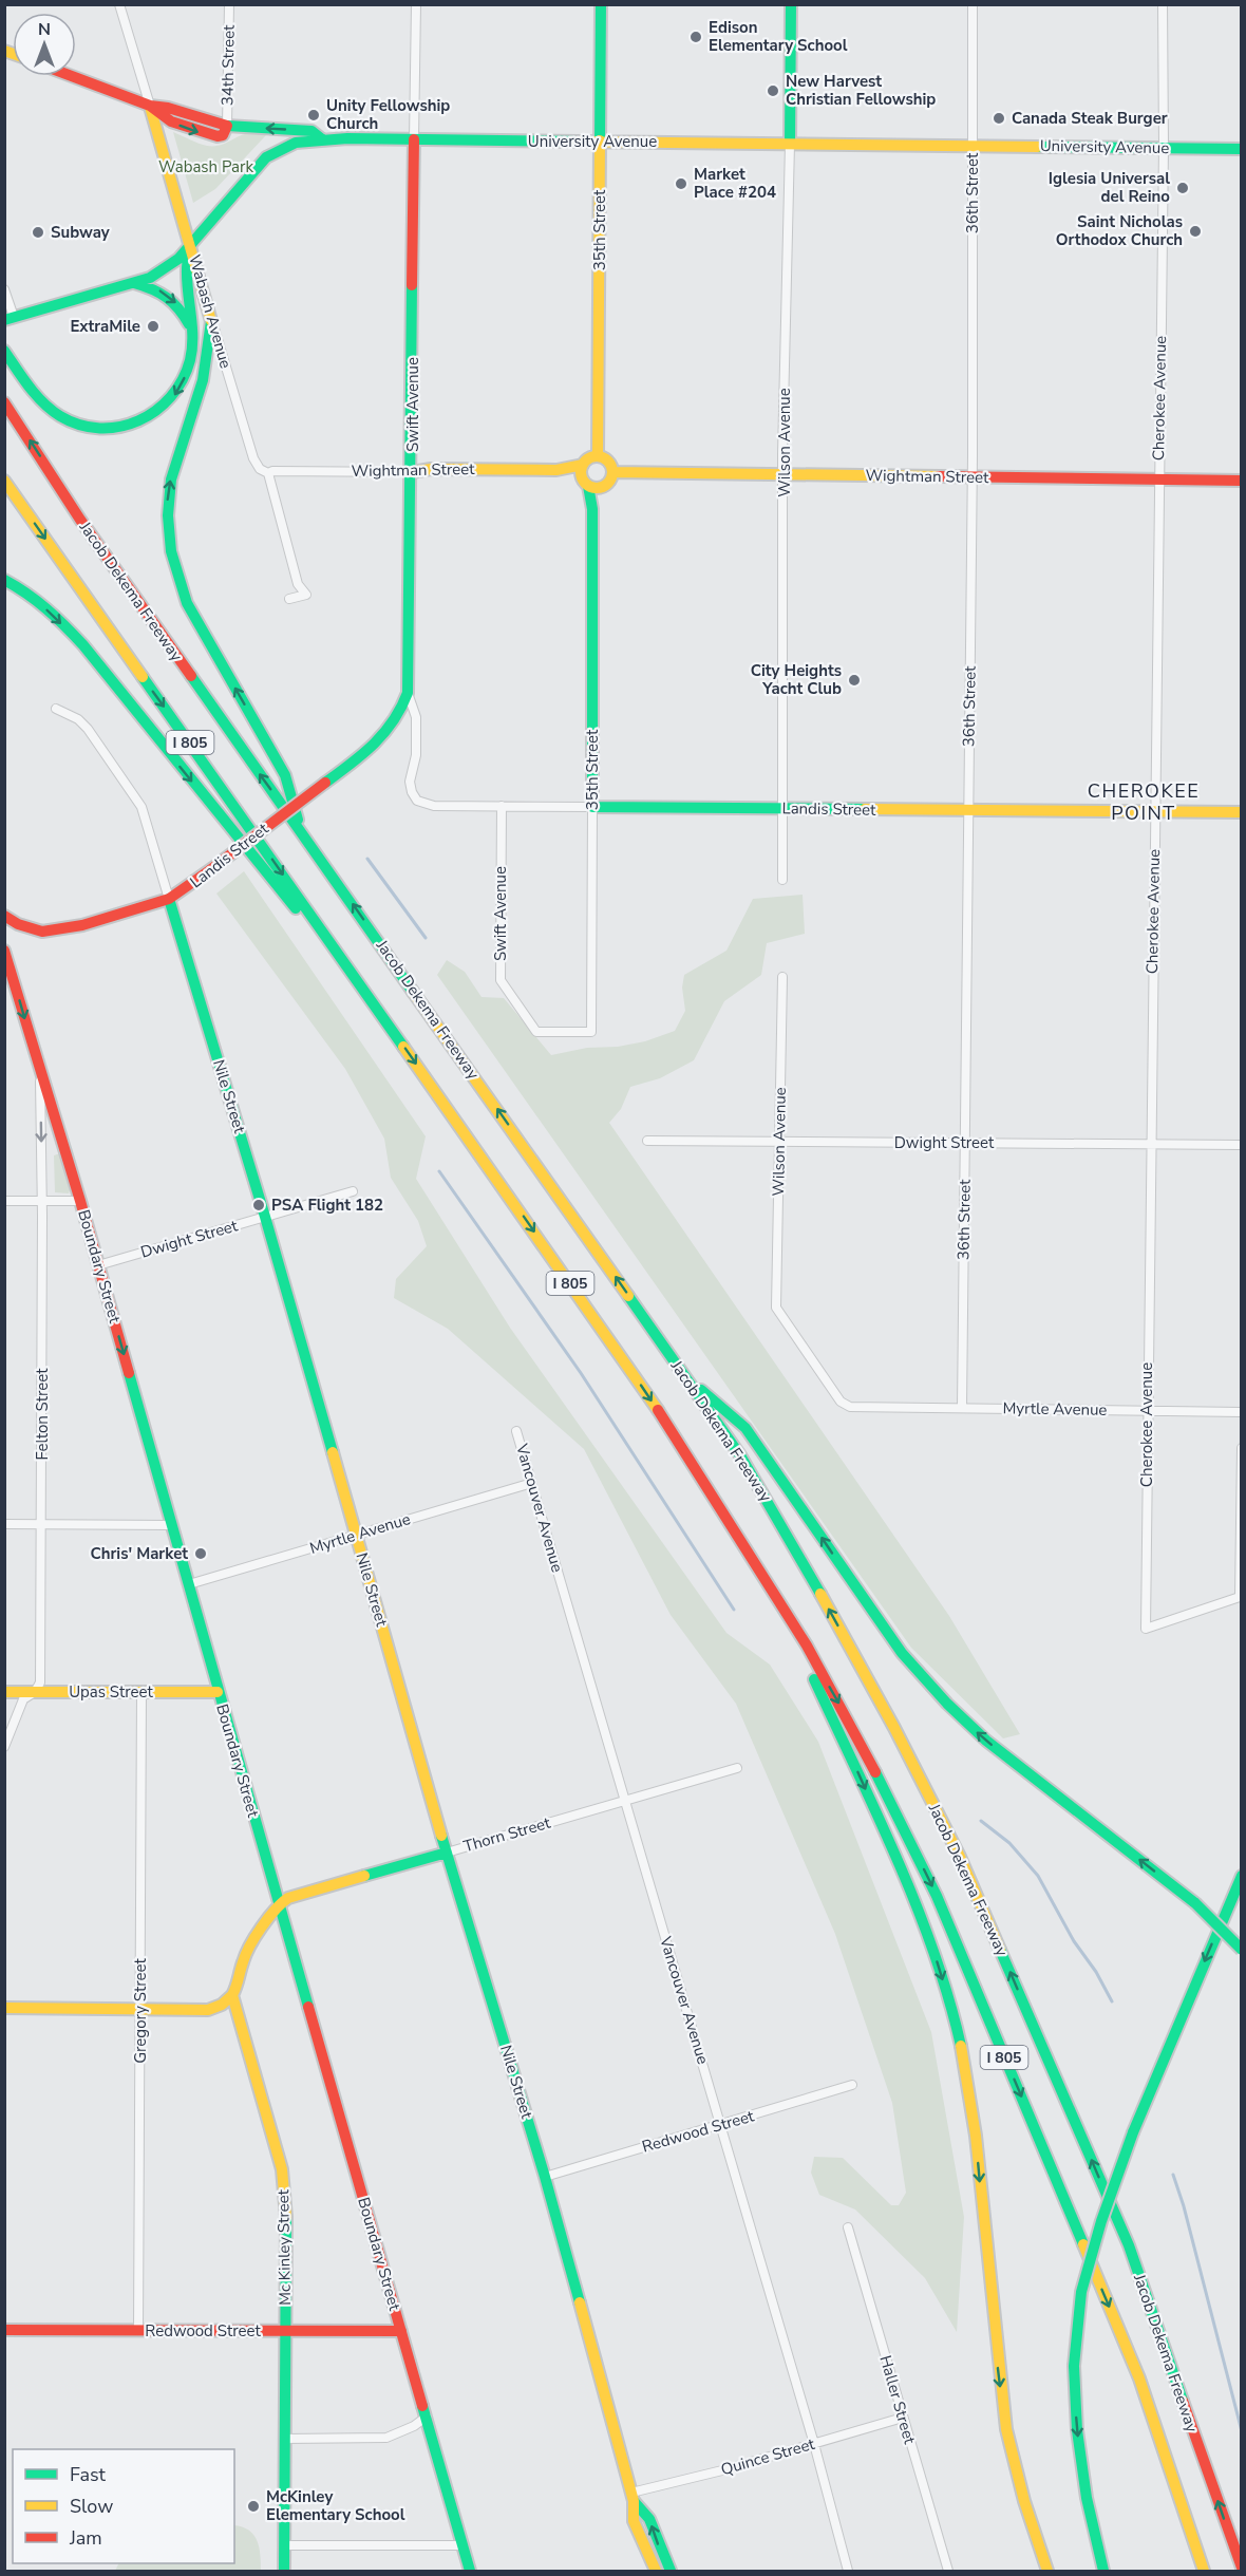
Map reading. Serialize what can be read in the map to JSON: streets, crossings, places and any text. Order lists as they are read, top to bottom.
{
  "streets": {
    "main road": [
      "University Avenue",
      "35th Street",
      "Wabash Avenue",
      "Swift Avenue",
      "Wilson Avenue",
      "Wightman Street",
      "Jacob Dekema Freeway",
      "I 805",
      "Landis Street",
      "Nile Street",
      "Boundary Street",
      "Upas Street",
      "Thorn Street",
      "Redwood Street",
      "Mc Kinley Street"
    ],
    "street": [
      "34th Street",
      "36th Street",
      "Cherokee Avenue",
      "Dwight Street",
      "Myrtle Avenue",
      "Felton Street",
      "Vancouver Avenue",
      "Gregory Street",
      "Haller Street",
      "Quince Street"
    ]
  },
  "crossings": [
    ["University Avenue", "36th Street"],
    ["University Avenue", "35th Street"],
    ["University Avenue", "Wabash Avenue"],
    ["University Avenue", "Cherokee Avenue"],
    ["University Avenue", "Swift Avenue"],
    ["University Avenue", "Wilson Avenue"],
    ["36th Street", "Wightman Street"],
    ["36th Street", "Landis Street"],
    ["36th Street", "Dwight Street"],
    ["36th Street", "Myrtle Avenue"],
    ["35th Street", "Swift Avenue"],
    ["35th Street", "Wightman Street"],
    ["35th Street", "Landis Street"],
    ["Wabash Avenue", "Wightman Street"],
    ["Cherokee Avenue", "Wightman Street"],
    ["Cherokee Avenue", "Landis Street"],
    ["Cherokee Avenue", "Dwight Street"],
    ["Cherokee Avenue", "Myrtle Avenue"],
    ["Swift Avenue", "Wightman Street"],
    ["Swift Avenue", "Landis Street"],
    ["Wilson Avenue", "Wightman Street"],
    ["Wilson Avenue", "Landis Street"],
    ["Wilson Avenue", "Dwight Street"],
    ["Wilson Avenue", "Myrtle Avenue"],
    ["Landis Street", "Nile Street"],
    ["Nile Street", "Dwight Street"],
    ["Nile Street", "Myrtle Avenue"],
    ["Nile Street", "Thorn Street"],
    ["Nile Street", "Redwood Street"],
    ["Nile Street", "Quince Street"],
    ["Dwight Street", "Boundary Street"],
    ["Boundary Street", "Myrtle Avenue"],
    ["Boundary Street", "Felton Street"],
    ["Boundary Street", "Upas Street"],
    ["Boundary Street", "Thorn Street"],
    ["Boundary Street", "Redwood Street"],
    ["Myrtle Avenue", "Vancouver Avenue"],
    ["Felton Street", "Upas Street"],
    ["Vancouver Avenue", "Thorn Street"],
    ["Vancouver Avenue", "Redwood Street"],
    ["Vancouver Avenue", "Quince Street"],
    ["Upas Street", "Gregory Street"],
    ["Gregory Street", "Redwood Street"],
    ["Redwood Street", "Mc Kinley Street"],
    ["Haller Street", "Quince Street"]
  ],
  "districts": ["CHEROKEE POINT"],
  "parks": ["Wabash Park"],
  "places": [
    "Edison Elementary School",
    "New Harvest Christian Fellowship",
    "Unity Fellowship Church",
    "Canada Steak Burger",
    "Market Place #204",
    "Iglesia Universal del Reino",
    "Saint Nicholas Orthodox Church",
    "Subway",
    "ExtraMile",
    "City Heights Yacht Club",
    "PSA Flight 182",
    "Chris' Market",
    "McKinley Elementary School"
  ],
  "legend": ["Fast", "Slow", "Jam"],
  "north": "top"
}
